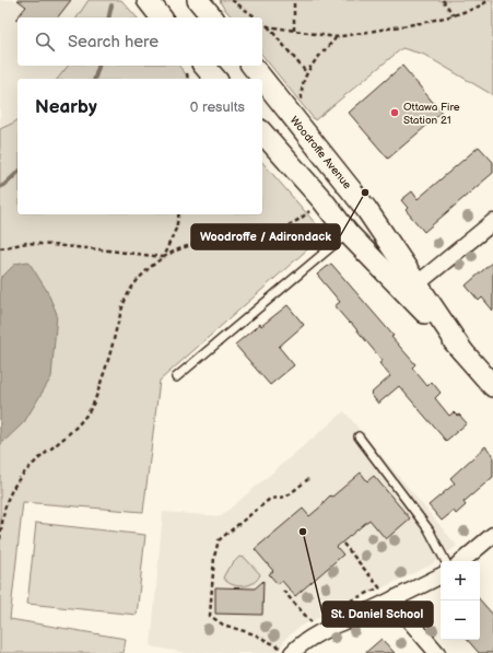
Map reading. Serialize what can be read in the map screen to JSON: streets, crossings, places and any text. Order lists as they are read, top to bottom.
{
  "streets": {
    "main road": ["Woodroffe Avenue"]
  },
  "places": ["Ottawa Fire Station 21", "Woodroffe / Adirondack", "St. Daniel School"],
  "page": {
    "search": "Search here",
    "heading": ["Nearby", "0 results"],
    "map_buttons": ["+", "−"]
  }
}
